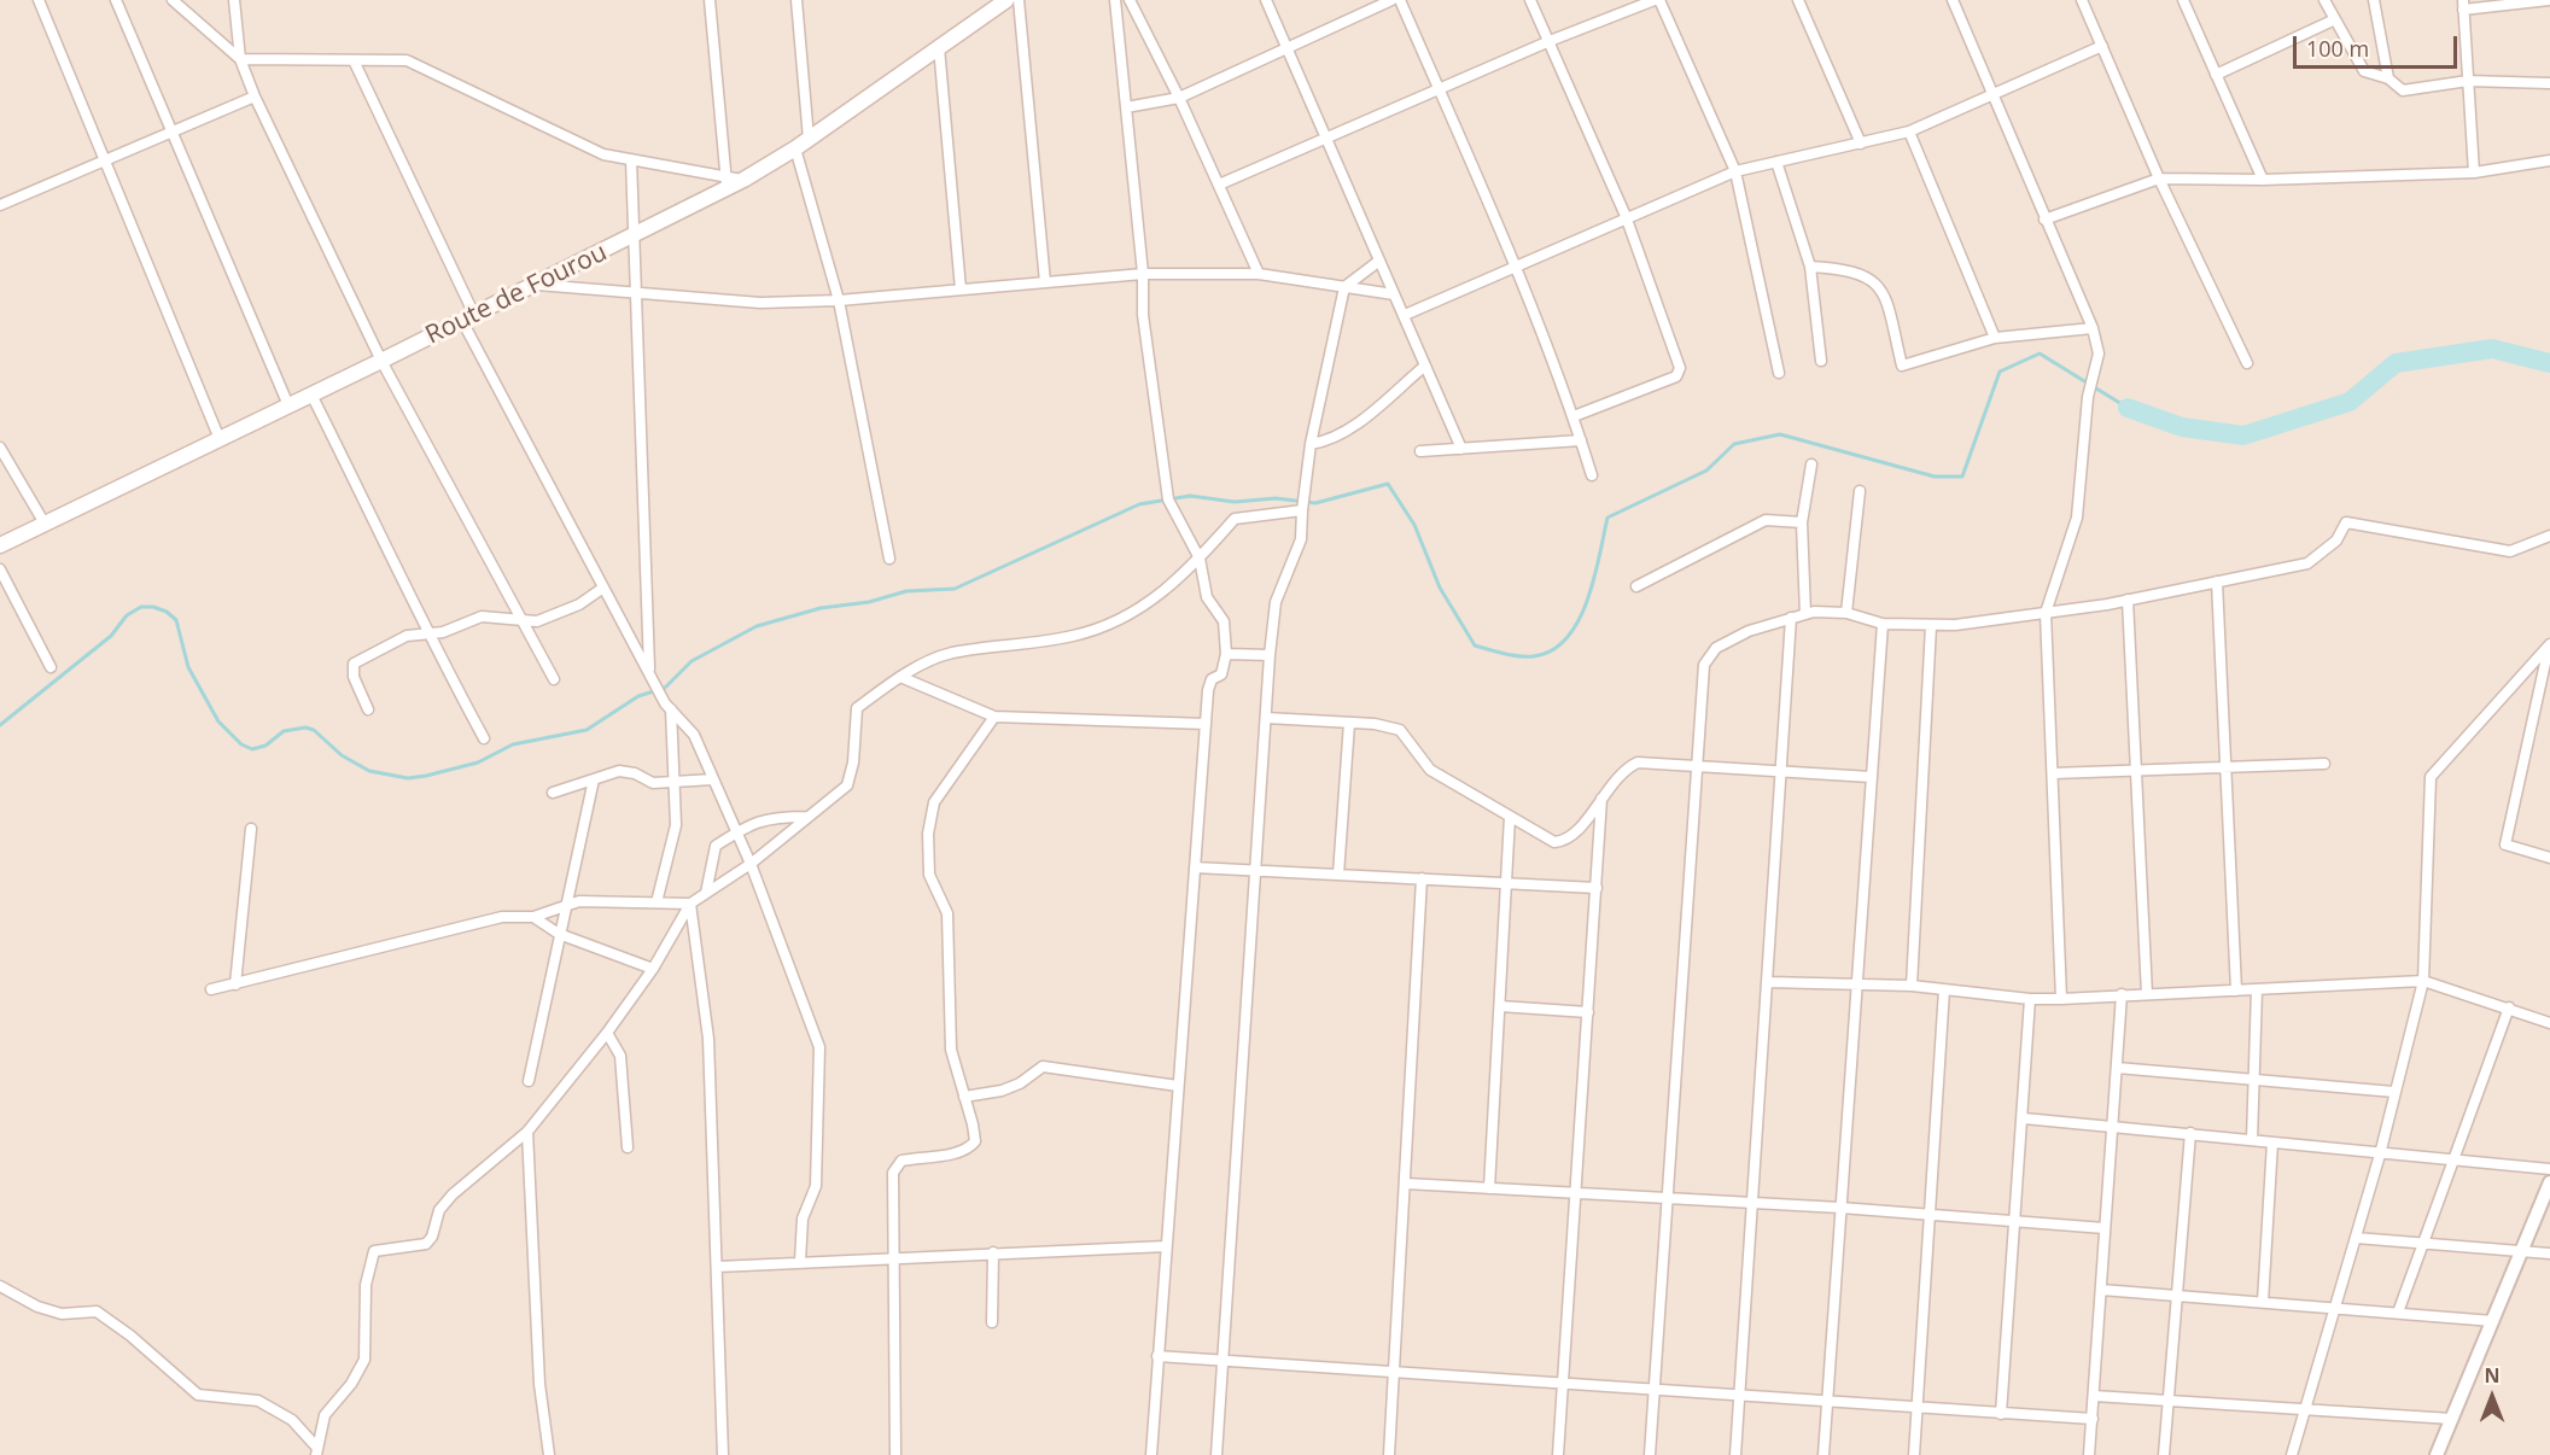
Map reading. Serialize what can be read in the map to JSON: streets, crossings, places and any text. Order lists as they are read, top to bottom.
{
  "streets": {
    "main road": ["Route de Fourou"]
  },
  "scale_bar": "100 m",
  "north": "top"
}
